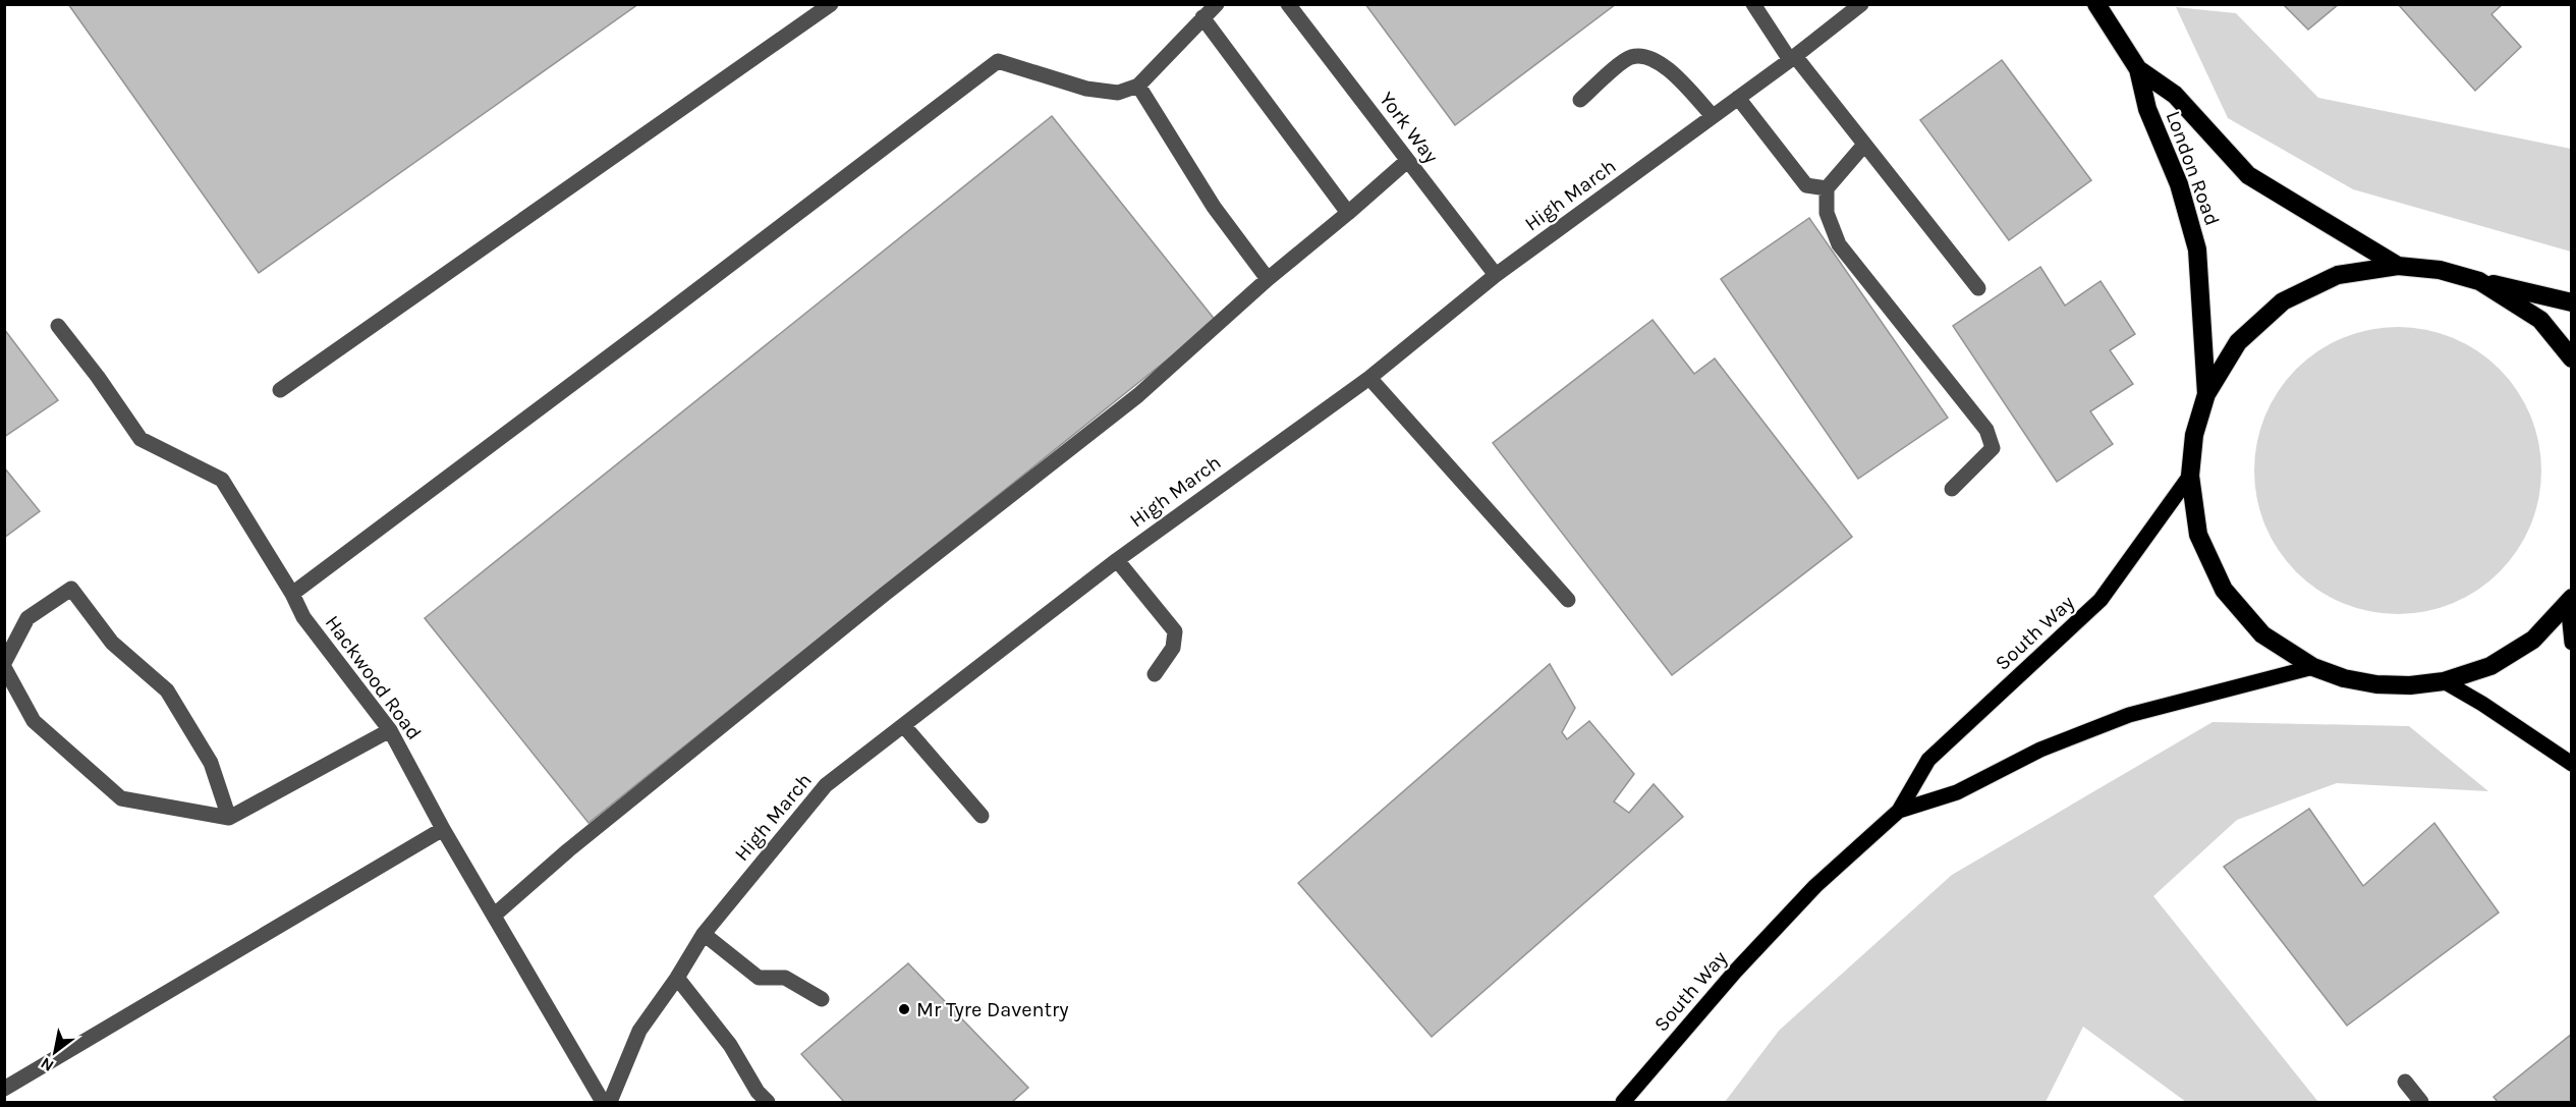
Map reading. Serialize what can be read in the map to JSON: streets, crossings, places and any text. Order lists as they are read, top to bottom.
{
  "streets": {
    "highway": ["London Road"],
    "main road": ["South Way"],
    "street": ["York Way", "High March", "Hackwood Road"]
  },
  "crossings": [
    ["York Way", "High March"]
  ],
  "places": ["Mr Tyre Daventry"],
  "north": "bottom left"
}
